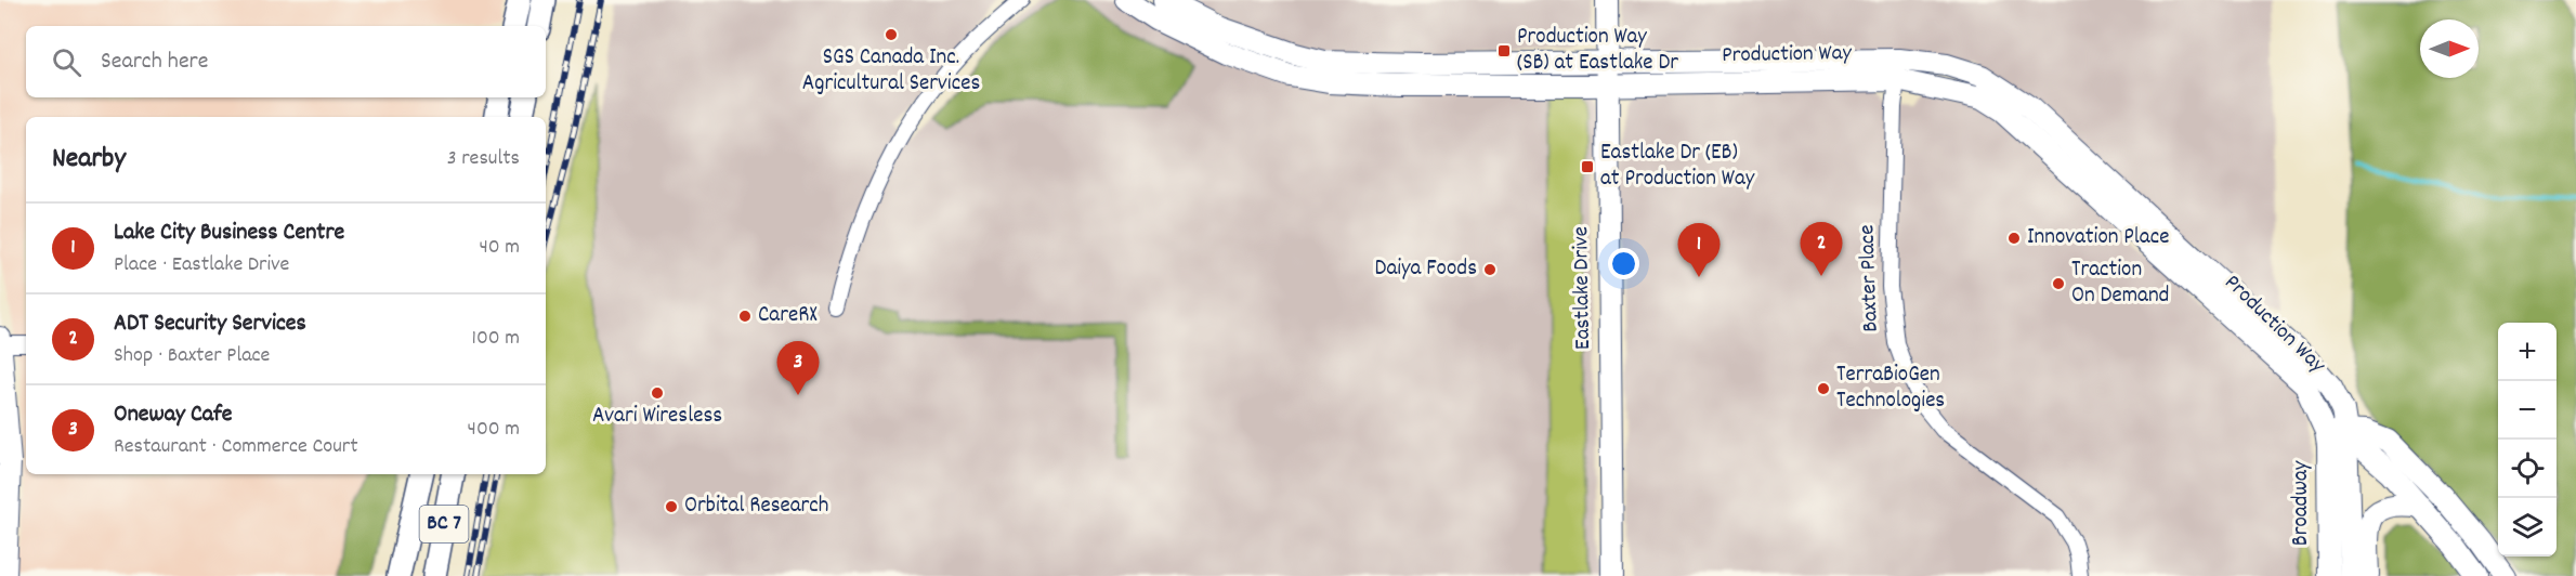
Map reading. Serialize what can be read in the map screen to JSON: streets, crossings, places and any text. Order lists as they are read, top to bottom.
{
  "streets": {
    "main road": ["BC 7"],
    "street": [
      "Production Way",
      "Baxter Place",
      "Eastlake Drive",
      "Broadway"
    ]
  },
  "crossings": [
    ["Production Way", "Baxter Place"],
    ["Production Way", "Eastlake Drive"],
    ["Production Way", "Broadway"]
  ],
  "places": {
    "other": [
      "SGS Canada Inc. Agricultural Services",
      "Innovation Place",
      "Daiya Foods",
      "Traction On Demand",
      "CareRX",
      "TerraBioGen Technologies",
      "Avari Wiresless",
      "Orbital Research"
    ],
    "transit": ["Production Way (SB) at Eastlake Dr", "Eastlake Dr (EB) at Production Way"]
  },
  "north": "right",
  "page": {
    "search": "Search here",
    "heading": ["Nearby", "3 results"],
    "list": [
      {
        "mark": "1",
        "name": "Lake City Business Centre",
        "note": "Place · Eastlake Drive",
        "value": "40 m"
      },
      {
        "mark": "2",
        "name": "ADT Security Services",
        "note": "Shop · Baxter Place",
        "value": "100 m"
      },
      {
        "mark": "3",
        "name": "Oneway Cafe",
        "note": "Restaurant · Commerce Court",
        "value": "400 m"
      }
    ],
    "pins": ["2", "1", "3"],
    "map_buttons": ["+", "−"]
  }
}
